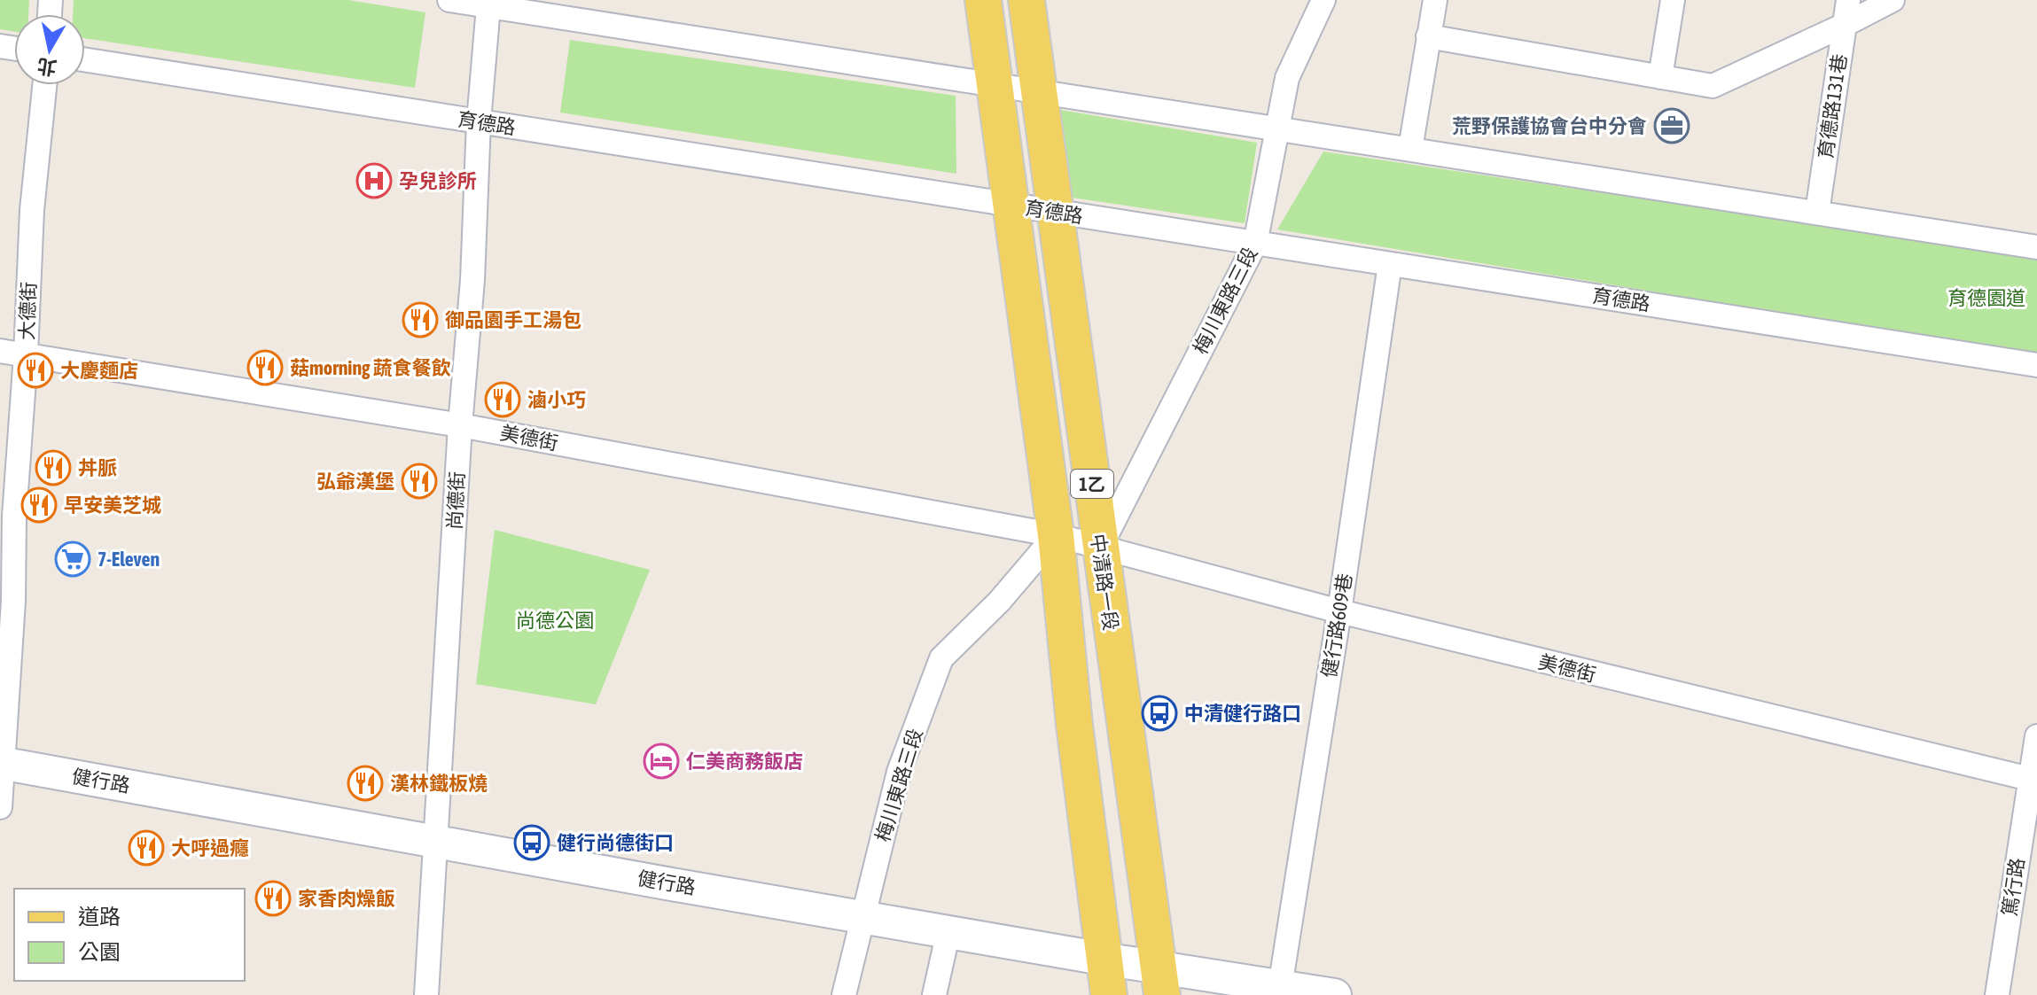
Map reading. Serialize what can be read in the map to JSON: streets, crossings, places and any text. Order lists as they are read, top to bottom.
{
  "streets": {
    "main road": ["1乙", "中清路一段"],
    "street": [
      "育德路131巷",
      "育德路",
      "梅川東路三段",
      "大德街",
      "美德街",
      "尚德街",
      "健行路609巷",
      "健行路",
      "篤行路"
    ]
  },
  "crossings": [
    ["育德路", "梅川東路三段"],
    ["育德路", "1乙"],
    ["育德路", "尚德街"],
    ["育德路", "中清路一段"],
    ["育德路", "健行路609巷"],
    ["梅川東路三段", "美德街"],
    ["梅川東路三段", "1乙"],
    ["梅川東路三段", "中清路一段"],
    ["梅川東路三段", "健行路"],
    ["大德街", "美德街"],
    ["大德街", "健行路"],
    ["美德街", "1乙"],
    ["美德街", "尚德街"],
    ["美德街", "中清路一段"],
    ["美德街", "健行路609巷"],
    ["美德街", "篤行路"],
    ["1乙", "健行路"],
    ["尚德街", "健行路"],
    ["中清路一段", "健行路"],
    ["健行路609巷", "健行路"]
  ],
  "parks": ["育德園道", "尚德公園"],
  "places": {
    "office": ["荒野保護協會台中分會"],
    "hospital": ["孕兒診所"],
    "restaurant": [
      "御品園手工湯包",
      "菇morning 蔬食餐飲",
      "大慶麵店",
      "滷小巧",
      "丼脈",
      "弘爺漢堡",
      "早安美芝城",
      "漢林鐵板燒",
      "大呼過癮",
      "家香肉燥飯"
    ],
    "supermarket": ["7-Eleven"],
    "bus stop": ["中清健行路口", "健行尚德街口"],
    "hotel": ["仁美商務飯店"]
  },
  "legend": ["道路", "公園"],
  "north": "bottom"
}
